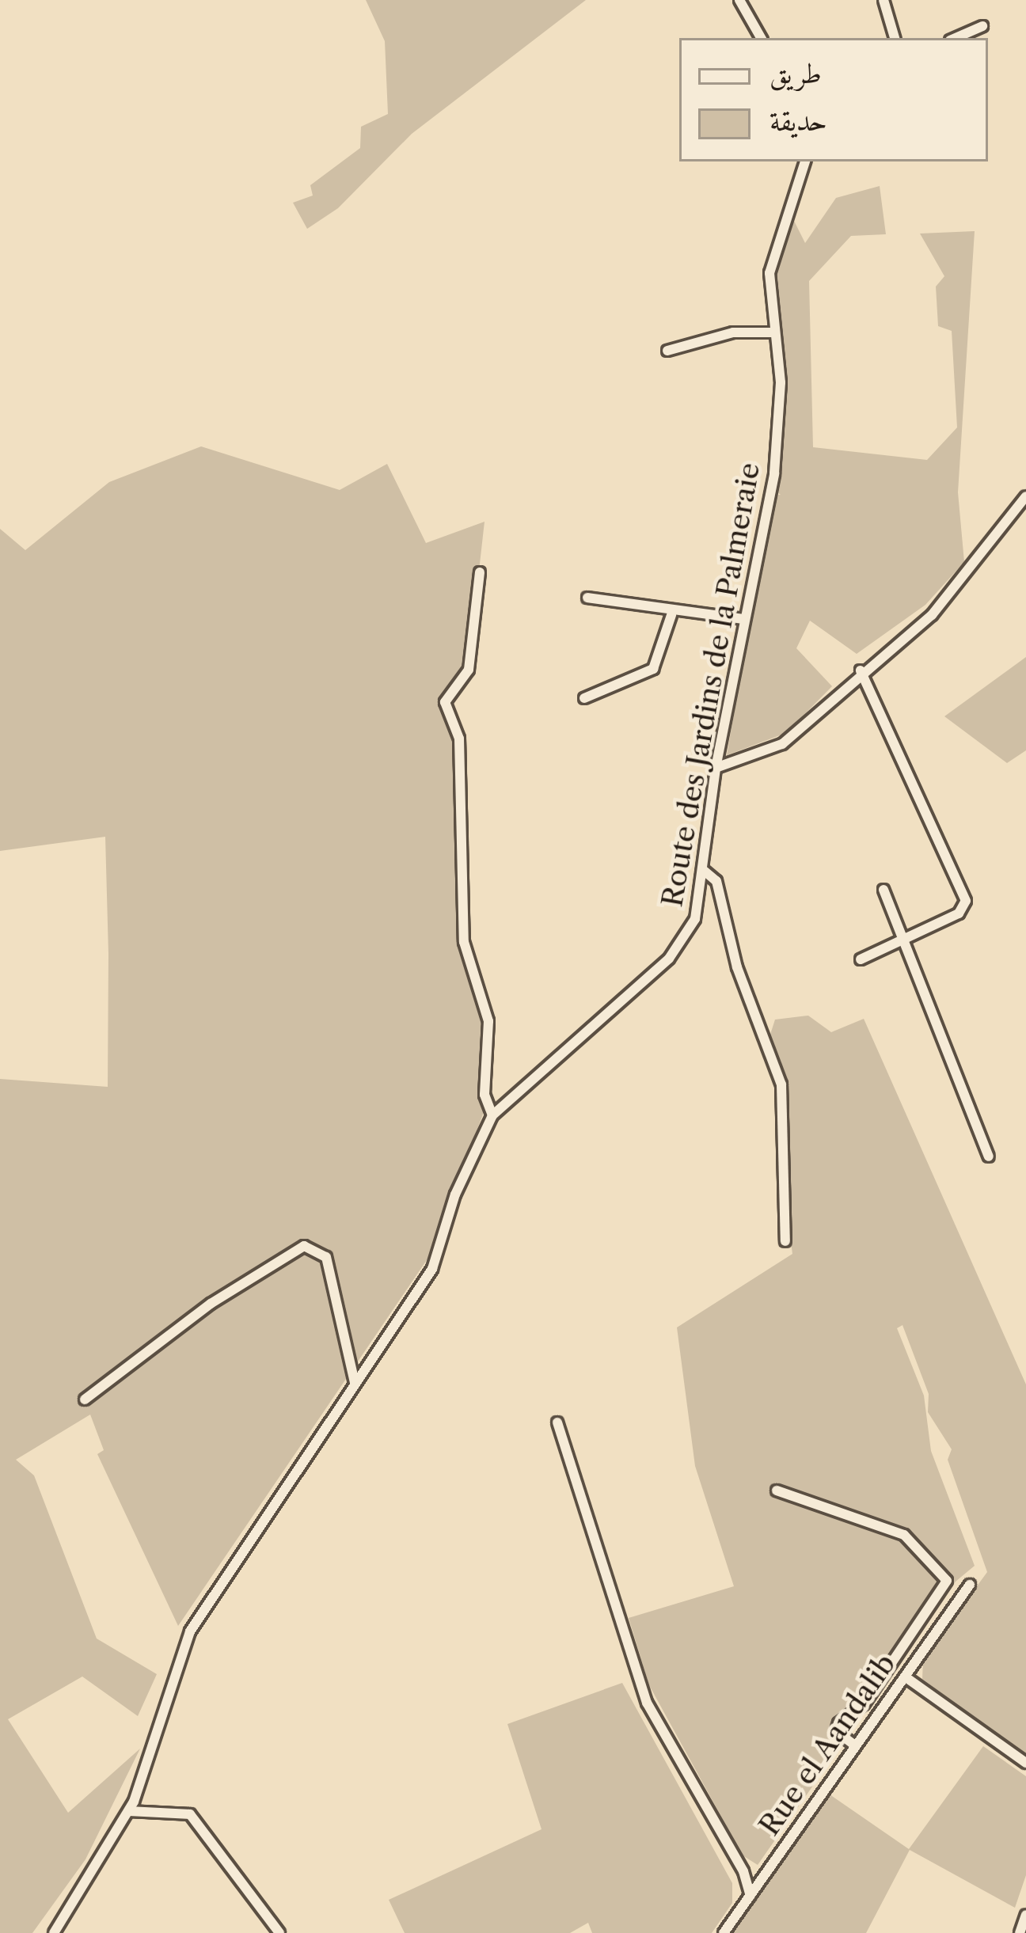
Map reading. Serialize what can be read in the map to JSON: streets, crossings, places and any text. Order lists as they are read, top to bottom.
{
  "streets": {
    "street": ["Route des Jardins de la Palmeraie", "Rue el Aandalib"]
  },
  "legend": ["طريق", "حديقة"]
}
